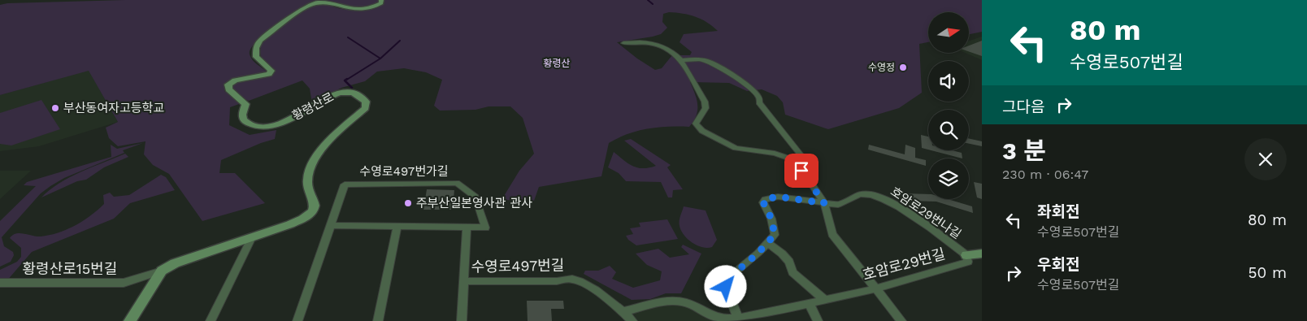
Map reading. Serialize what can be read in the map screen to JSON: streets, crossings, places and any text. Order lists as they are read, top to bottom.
{
  "streets": {
    "street": [
      "황령산로",
      "수영로497번가길",
      "호암로29번나길",
      "호암로29번길",
      "수영로497번길",
      "황령산로15번길"
    ]
  },
  "crossings": [
    ["황령산로", "황령산로15번길"],
    ["호암로29번나길", "호암로29번길"],
    ["호암로29번길", "수영로497번길"]
  ],
  "parks": ["황령산"],
  "places": ["수영정", "부산동여자고등학교", "주부산일본영사관 관사"],
  "north": "right",
  "page": {
    "turn": ["80 m", "수영로507번길"],
    "then": "그다음",
    "heading": ["3 분", "230 m · 06:47"],
    "list": [
      {
        "name": "좌회전",
        "note": "수영로507번길",
        "value": "80 m"
      },
      {
        "name": "우회전",
        "note": "수영로507번길",
        "value": "50 m"
      }
    ]
  }
}
